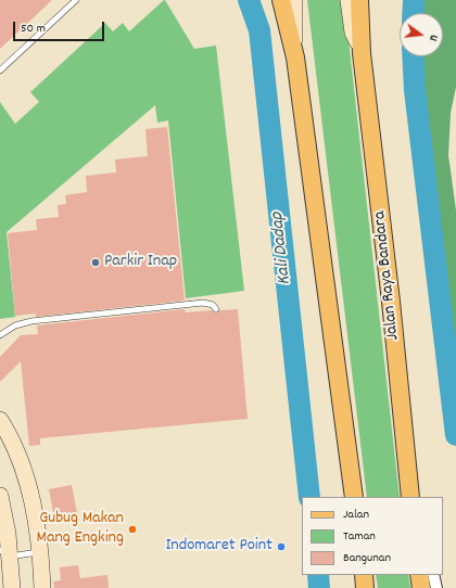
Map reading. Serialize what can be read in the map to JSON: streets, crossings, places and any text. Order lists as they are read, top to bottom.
{
  "streets": {
    "main road": ["Jalan Raya Bandara"]
  },
  "water": ["Kali Dadap"],
  "places": ["Parkir Inap", "Gubug Makan Mang Engking", "Indomaret Point"],
  "legend": ["Jalan", "Taman", "Bangunan"],
  "scale_bar": "50 m",
  "north": "right"
}
